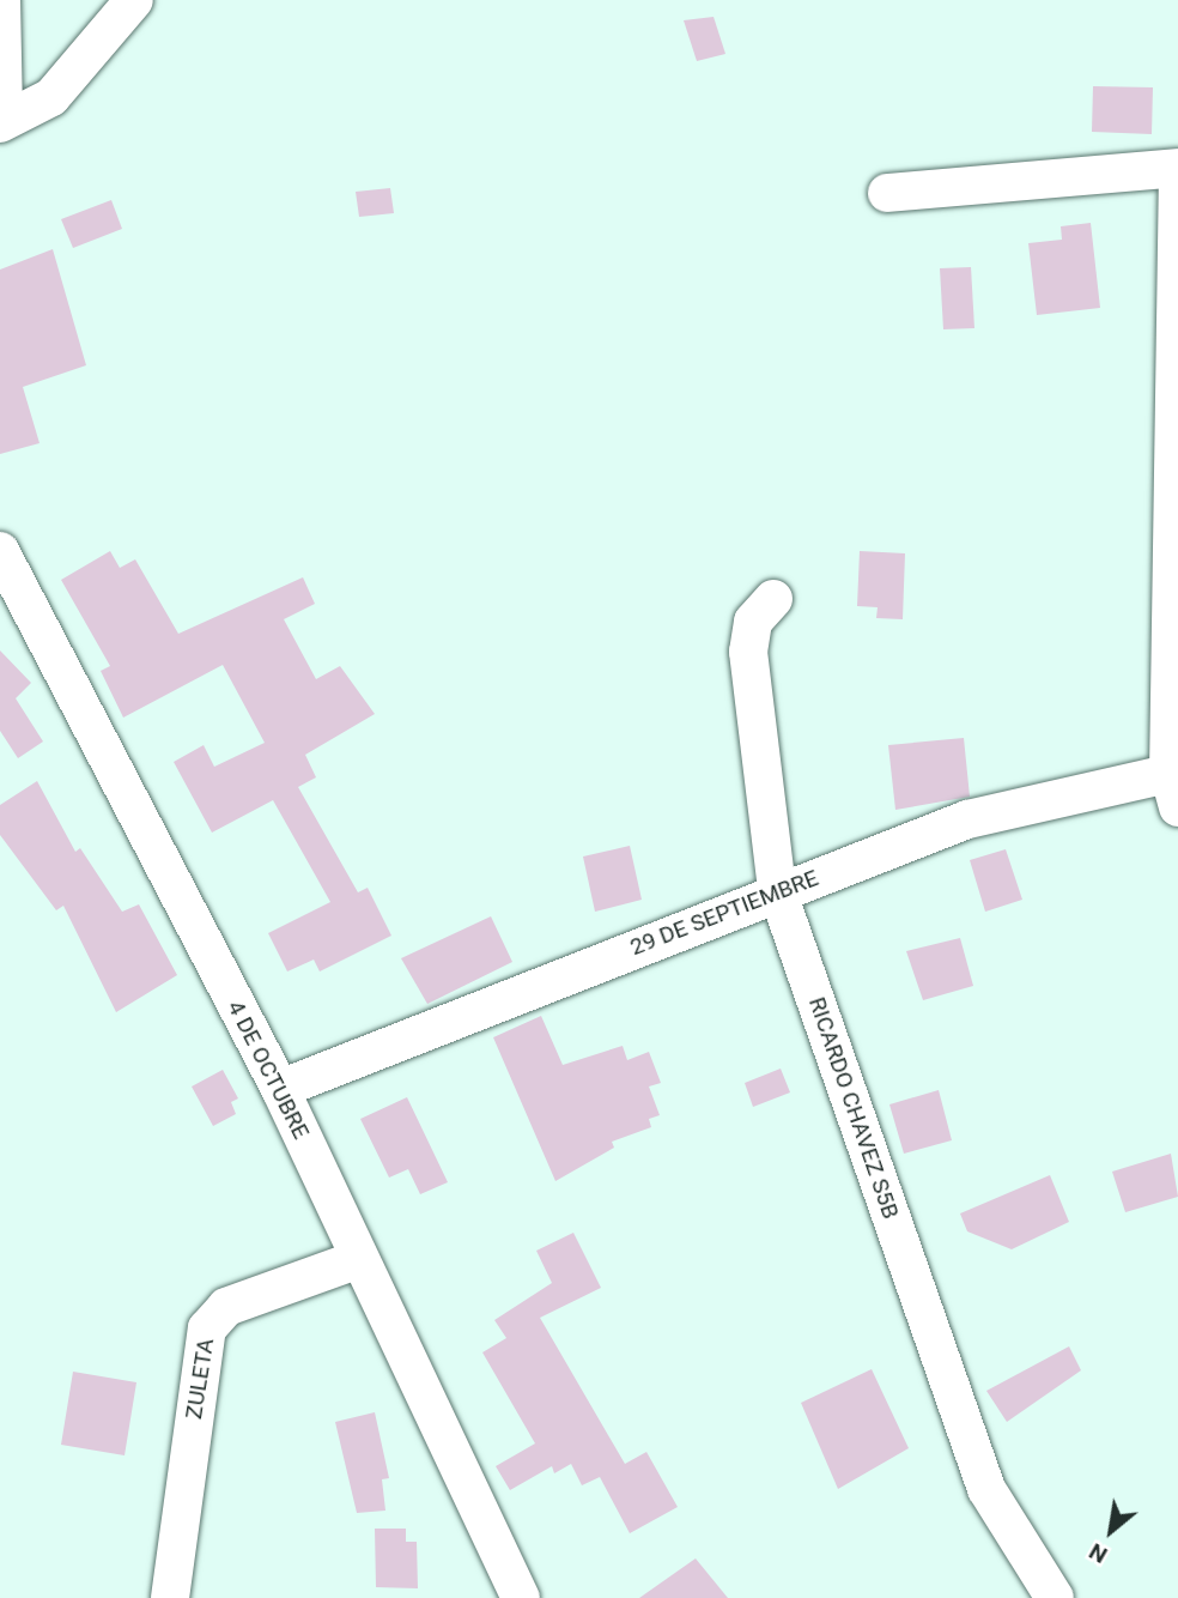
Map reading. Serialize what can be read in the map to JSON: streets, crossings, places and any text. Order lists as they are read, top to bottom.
{
  "streets": {
    "street": [
      "29 DE SEPTIEMBRE",
      "4 DE OCTUBRE",
      "RICARDO CHAVEZ S5B",
      "ZULETA"
    ]
  },
  "crossings": [
    ["29 DE SEPTIEMBRE", "4 DE OCTUBRE"],
    ["29 DE SEPTIEMBRE", "RICARDO CHAVEZ S5B"],
    ["4 DE OCTUBRE", "ZULETA"]
  ],
  "north": "bottom left"
}
